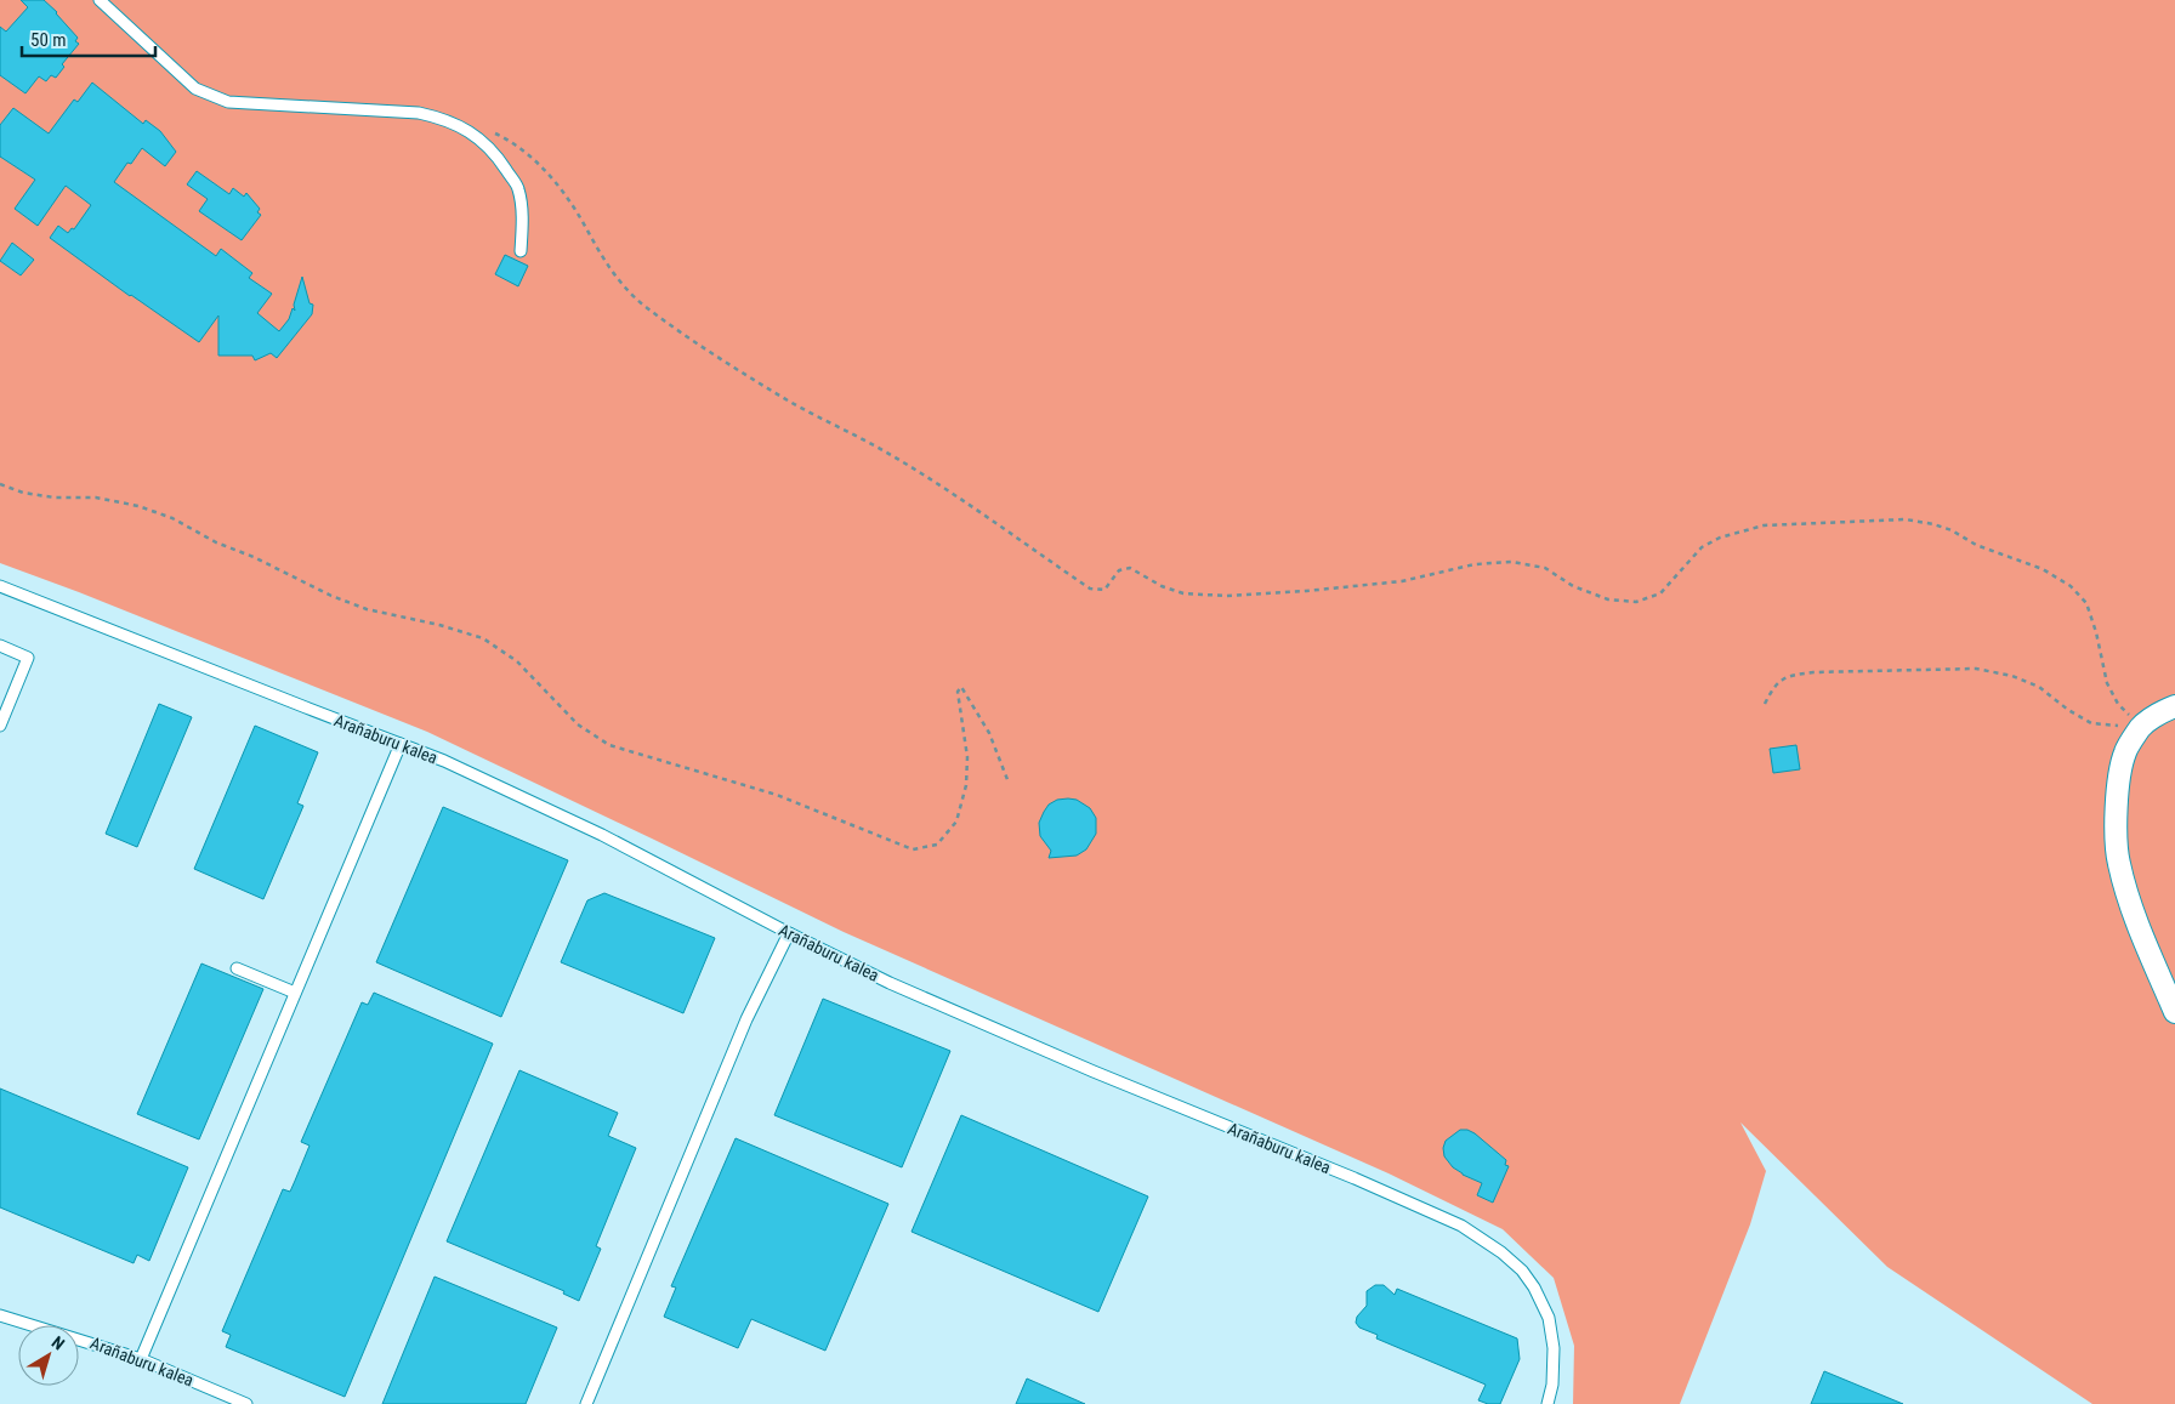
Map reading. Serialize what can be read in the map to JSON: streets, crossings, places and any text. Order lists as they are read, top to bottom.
{
  "streets": {
    "lane": ["Arañaburu kalea"]
  },
  "scale_bar": "50 m",
  "north": "top right"
}
